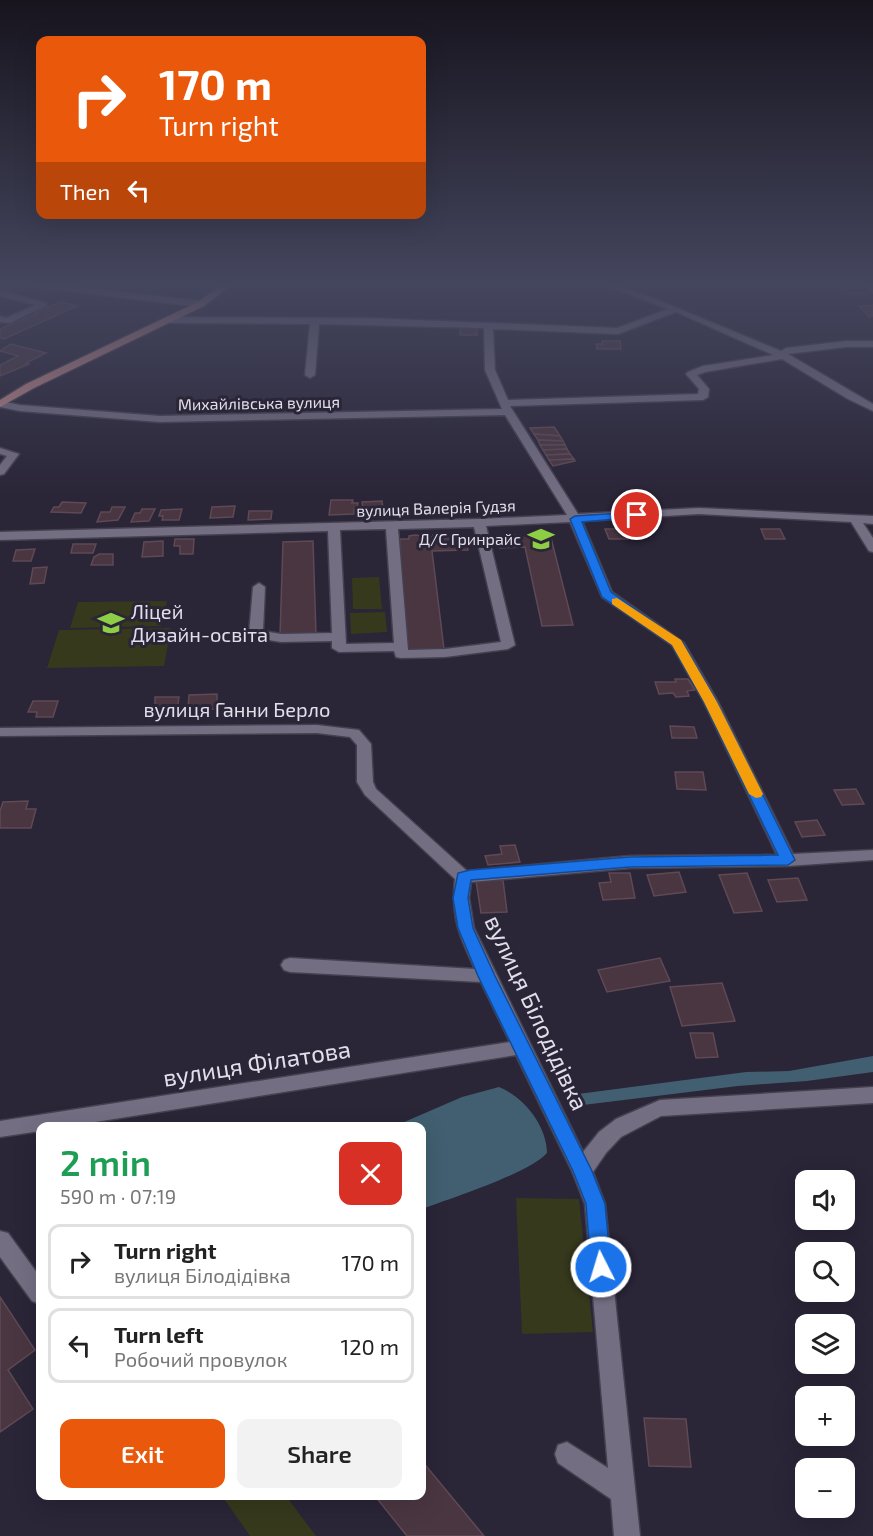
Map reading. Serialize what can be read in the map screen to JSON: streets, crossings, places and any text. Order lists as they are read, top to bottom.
{
  "streets": {
    "street": [
      "Михайлівська вулиця",
      "вулиця Валерія Гудзя",
      "вулиця Ганни Берло",
      "вулиця Білодідівка",
      "вулиця Філатова"
    ]
  },
  "crossings": [
    ["вулиця Ганни Берло", "вулиця Білодідівка"],
    ["вулиця Білодідівка", "вулиця Філатова"]
  ],
  "places": {
    "school or university": ["Д/С Гринрайс", "Ліцей Дизайн-освіта"]
  },
  "page": {
    "turn": ["170 m", "Turn right"],
    "then": "Then",
    "heading": ["2 min", "590 m · 07:19"],
    "map_buttons": ["+", "−"],
    "list": [
      {
        "name": "Turn right",
        "note": "вулиця Білодідівка",
        "value": "170 m"
      },
      {
        "name": "Turn left",
        "note": "Робочий провулок",
        "value": "120 m"
      }
    ],
    "buttons": ["Exit", "Share"]
  }
}
